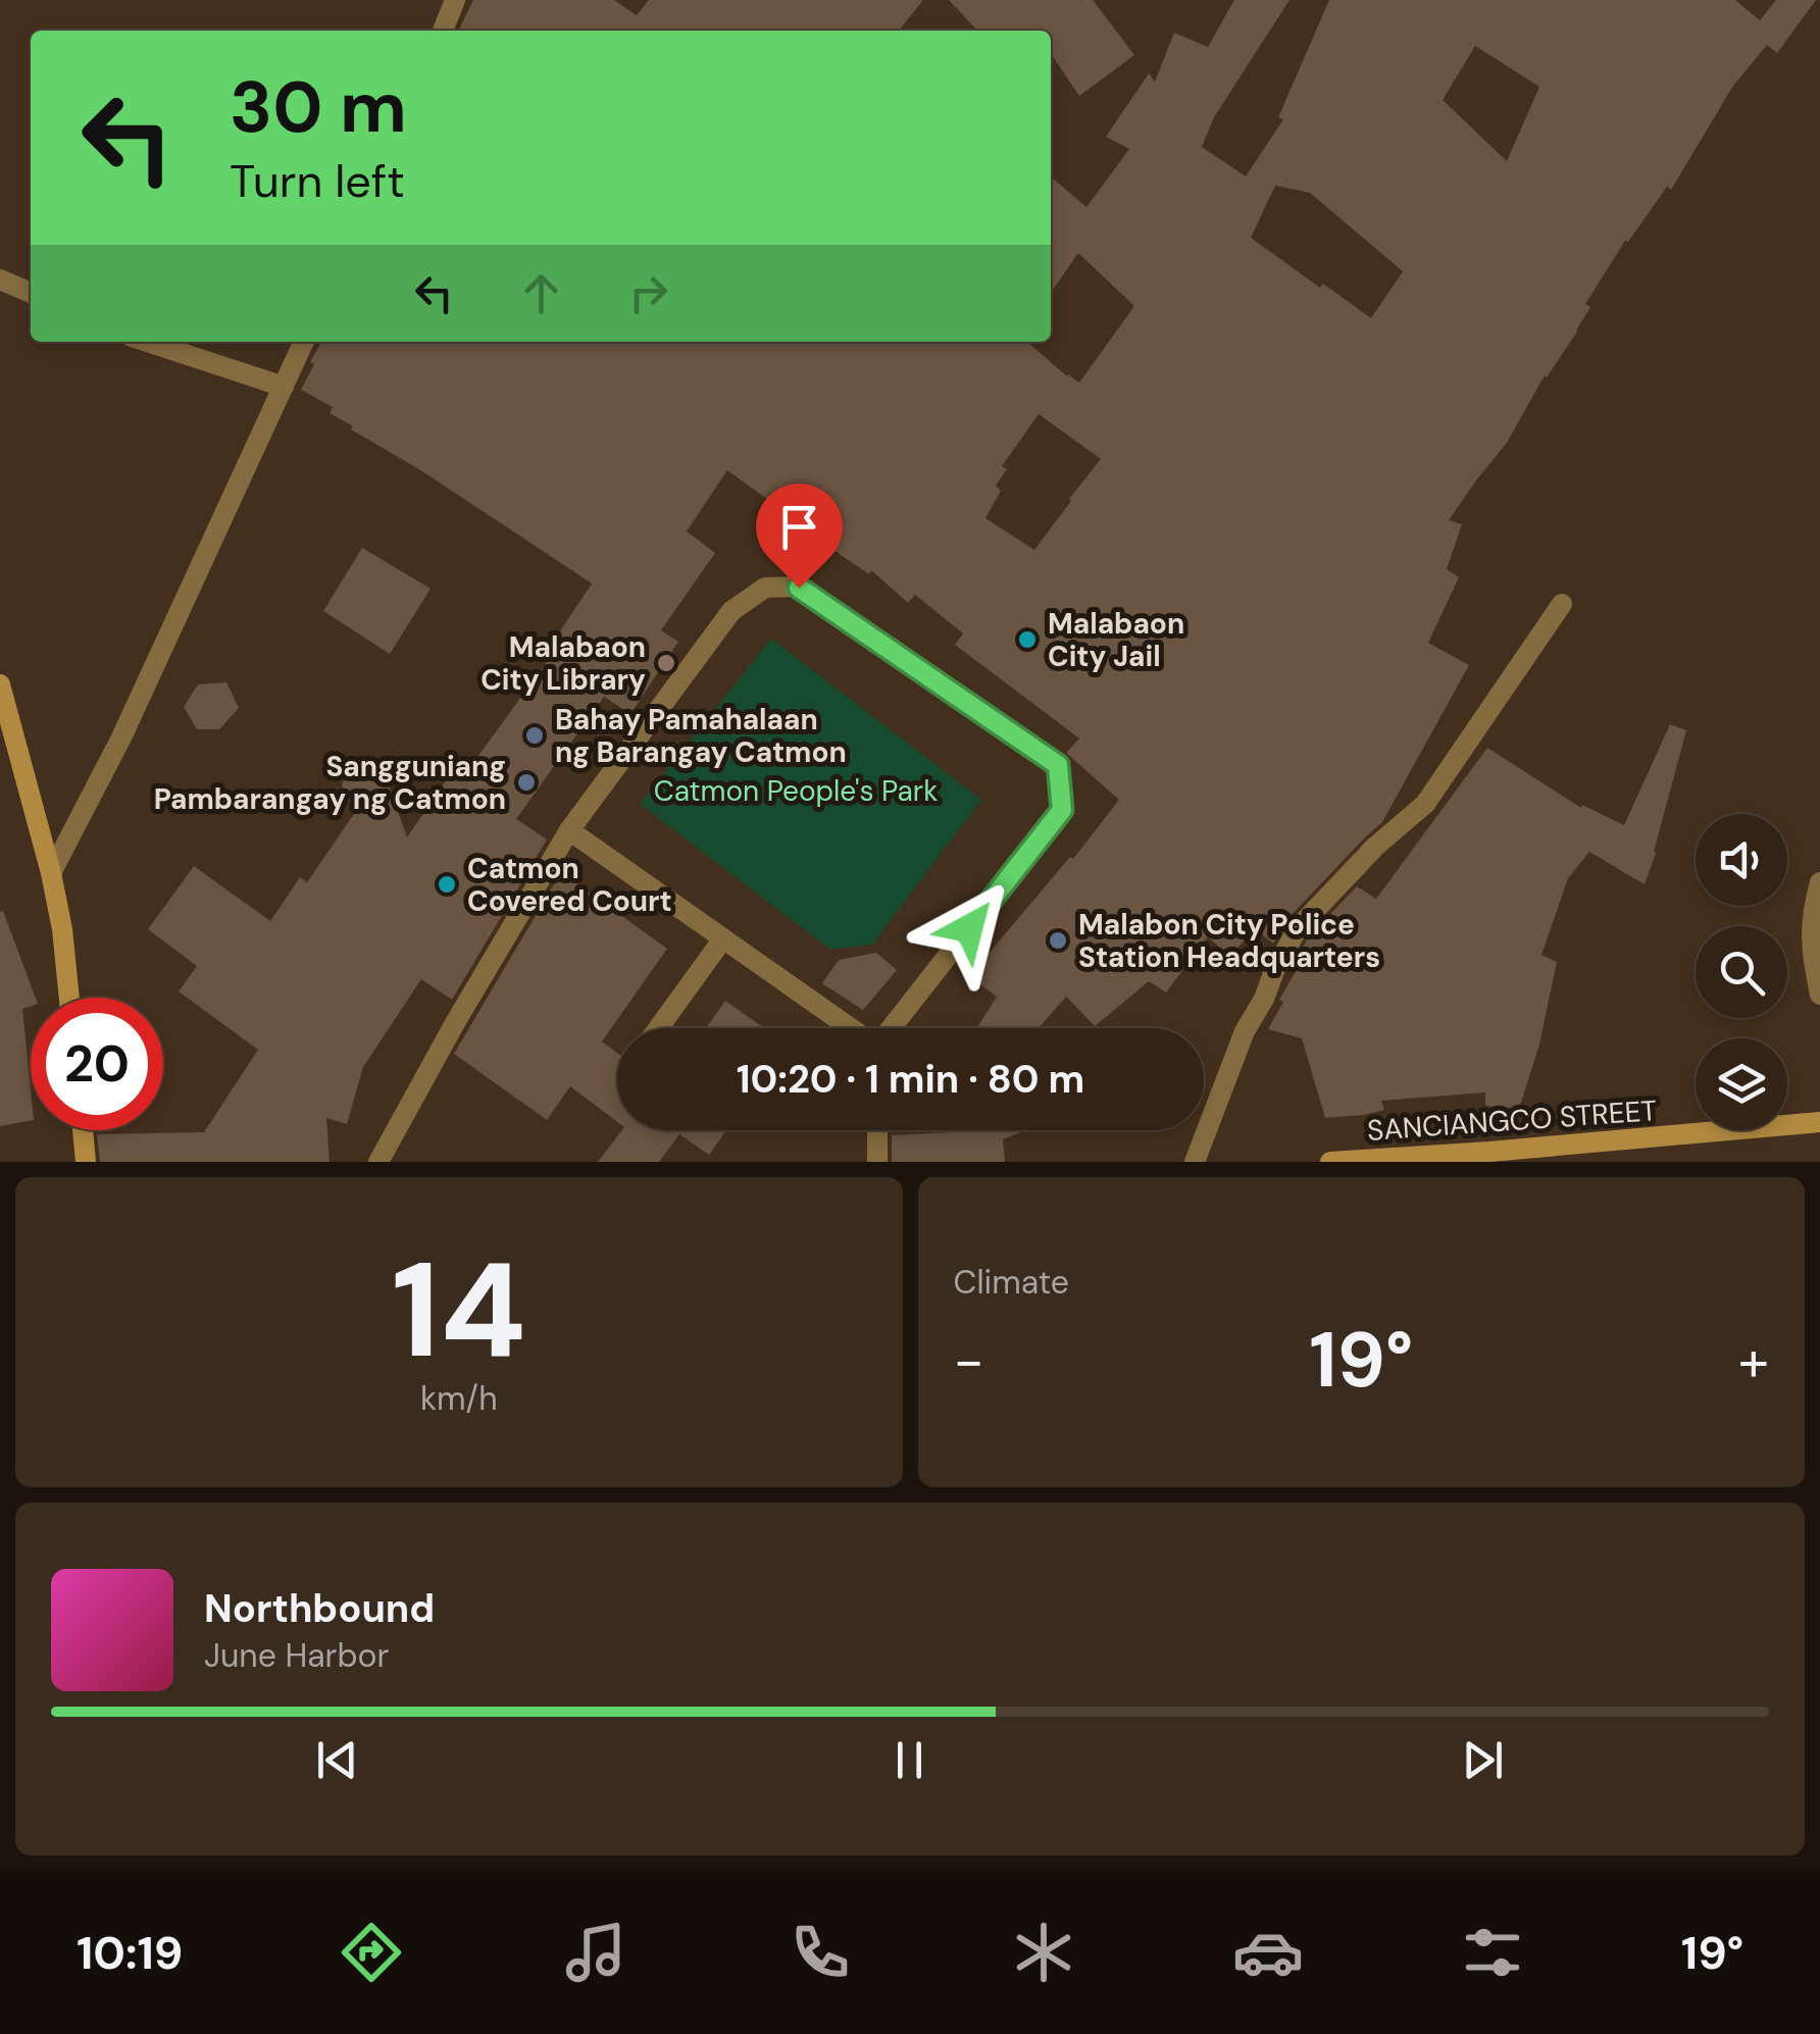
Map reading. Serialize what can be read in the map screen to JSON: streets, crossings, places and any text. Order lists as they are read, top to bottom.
{
  "streets": {
    "main road": ["SANCIANGCO STREET"]
  },
  "parks": ["Catmon People's Park"],
  "places": [
    "Malabaon City Jail",
    "Malabaon City Library",
    "Bahay Pamahalaan ng Barangay Catmon",
    "Sangguniang Pambarangay ng Catmon",
    "Catmon Covered Court",
    "Malabon City Police Station Headquarters"
  ],
  "page": {
    "turn": ["30 m", "Turn left"],
    "limit": "20",
    "trip": "10:20 · 1 min · 80 m",
    "tile": [
      ["14", "km/h"],
      "Climate"
    ],
    "heat": ["−", "19°", "+"],
    "song": ["Northbound", "June Harbor"],
    "tabs": ["10:19", "19°"]
  }
}
